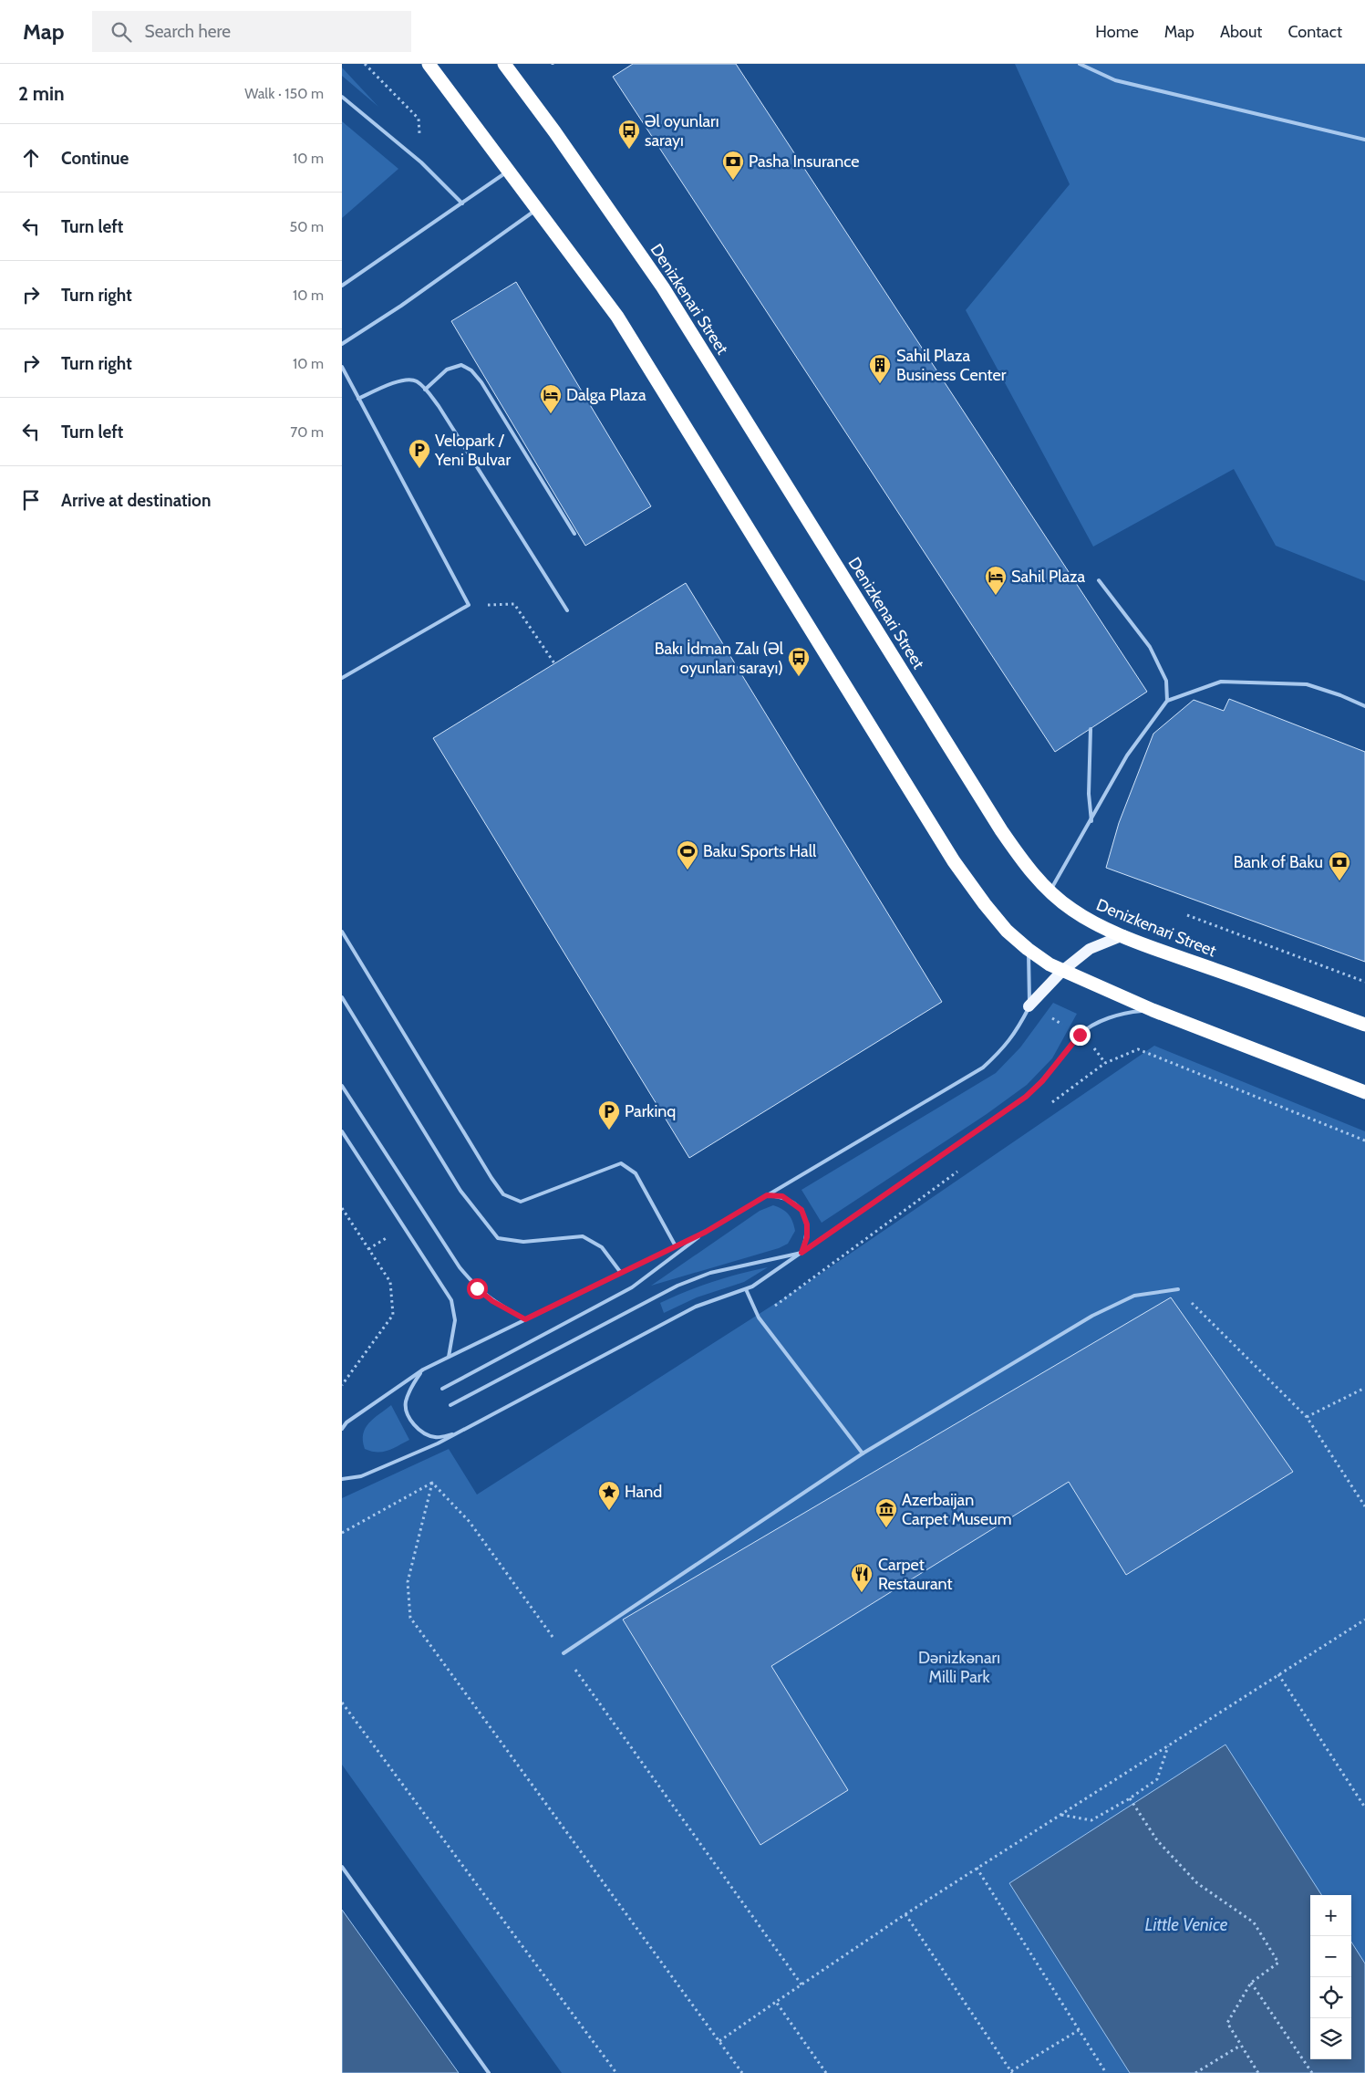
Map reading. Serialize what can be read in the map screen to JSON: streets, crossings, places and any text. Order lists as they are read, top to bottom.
{
  "streets": {
    "highway": ["Denizkenari Street"]
  },
  "water": ["Little Venice"],
  "parks": ["Dənizkənarı Milli Park"],
  "places": {
    "bus stop": ["Əl oyunları sarayı", "Bakı İdman Zalı (Əl oyunları sarayı)"],
    "bank": ["Pasha Insurance", "Bank of Baku"],
    "building": ["Sahil Plaza Business Center"],
    "hotel": ["Dalga Plaza", "Sahil Plaza"],
    "parking": ["Velopark / Yeni Bulvar", "Parkinq"],
    "sports": ["Baku Sports Hall"],
    "place": ["Hand"],
    "museum": ["Azerbaijan Carpet Museum"],
    "restaurant": ["Carpet Restaurant"]
  },
  "page": {
    "header": "Map",
    "search": "Search here",
    "nav": [
      "Home",
      "Map",
      "About",
      "Contact"
    ],
    "heading": ["2 min", "Walk · 150 m"],
    "list": [
      ["Continue", "10 m"],
      ["Turn left", "50 m"],
      ["Turn right", "10 m"],
      ["Turn right", "10 m"],
      ["Turn left", "70 m"],
      "Arrive at destination"
    ],
    "map_buttons": ["+", "−"]
  }
}
